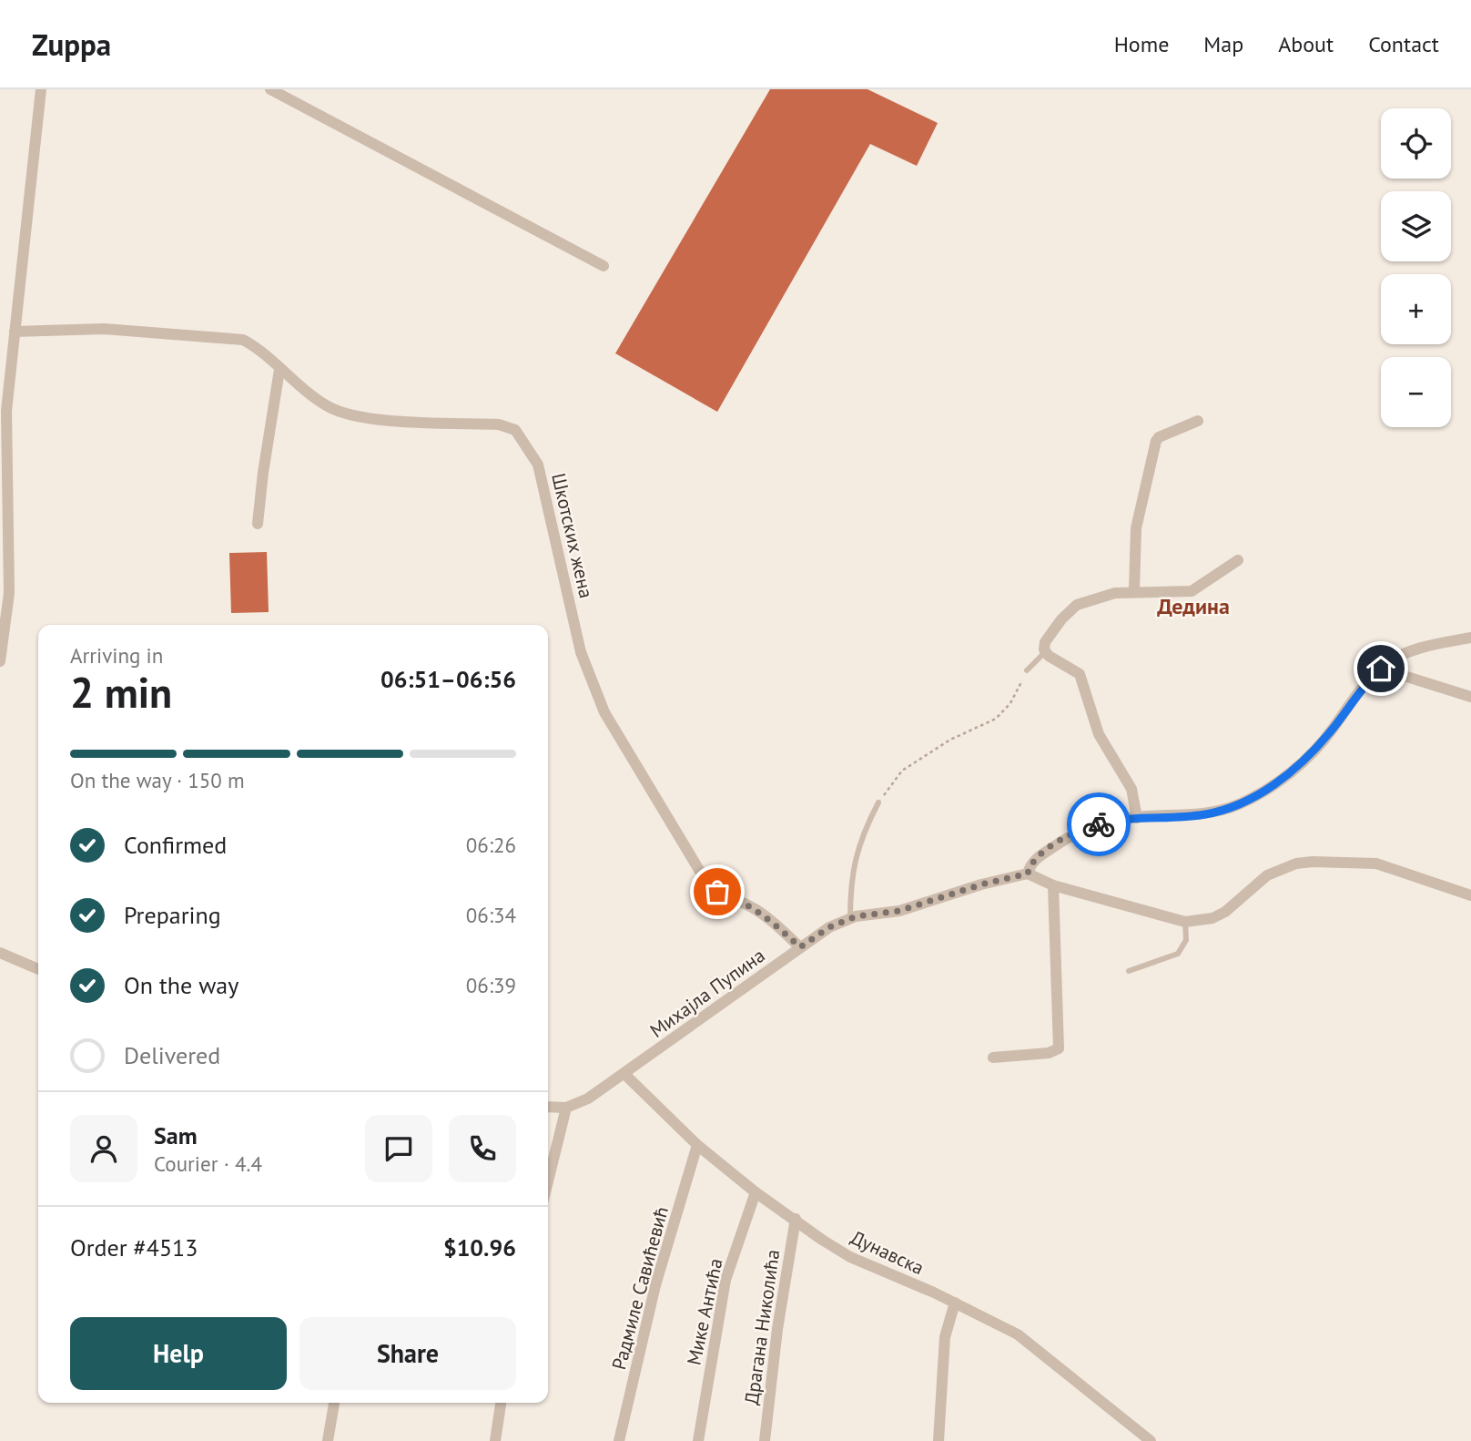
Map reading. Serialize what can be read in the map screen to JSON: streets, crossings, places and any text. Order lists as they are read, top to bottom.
{
  "streets": {
    "street": [
      "Шкотских жена",
      "Михајла Пупина",
      "Дунавска",
      "Радмиле Савићевић",
      "Мике Антића",
      "Драгана Николића"
    ]
  },
  "crossings": [
    ["Шкотских жена", "Михајла Пупина"],
    ["Михајла Пупина", "Дунавска"],
    ["Дунавска", "Радмиле Савићевић"],
    ["Дунавска", "Мике Антића"],
    ["Дунавска", "Драгана Николића"]
  ],
  "districts": ["Дедина"],
  "page": {
    "header": "Zuppa",
    "nav": [
      "Home",
      "Map",
      "About",
      "Contact"
    ],
    "map_buttons": ["+", "−"],
    "heading": ["2 min", "Arriving in", "06:51–06:56"],
    "panel": [
      "Sam",
      "Courier · 4.4",
      "Order #4513",
      "$10.96"
    ],
    "bar": "On the way · 150 m",
    "list": [
      ["Confirmed", "06:26"],
      ["Preparing", "06:34"],
      ["On the way", "06:39"],
      "Delivered"
    ],
    "buttons": ["Help", "Share"]
  }
}
